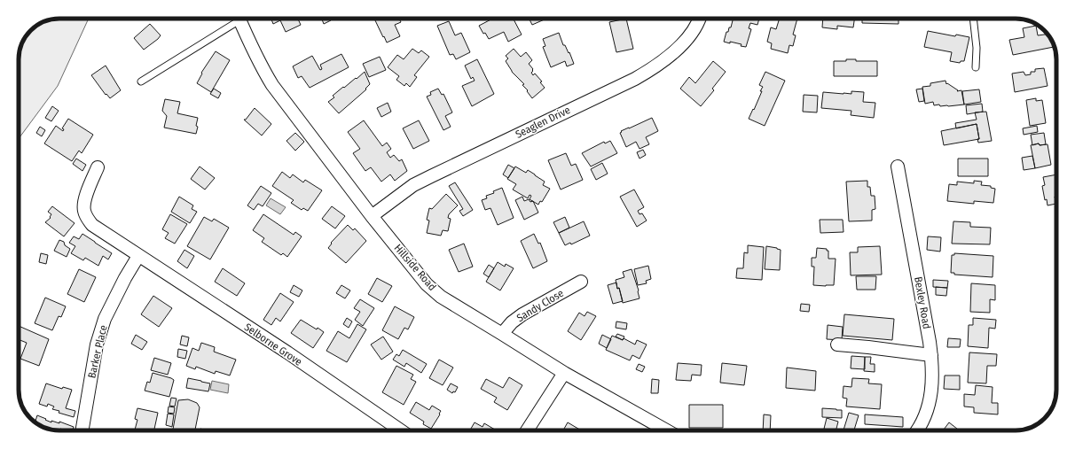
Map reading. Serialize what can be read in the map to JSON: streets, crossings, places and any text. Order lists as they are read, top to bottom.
{
  "streets": {
    "street": [
      "Seaglen Drive",
      "Hillside Road",
      "Bexley Road",
      "Sandy Close",
      "Selborne Grove",
      "Barker Place"
    ]
  },
  "crossings": [
    ["Seaglen Drive", "Hillside Road"],
    ["Hillside Road", "Sandy Close"],
    ["Selborne Grove", "Barker Place"]
  ]
}
